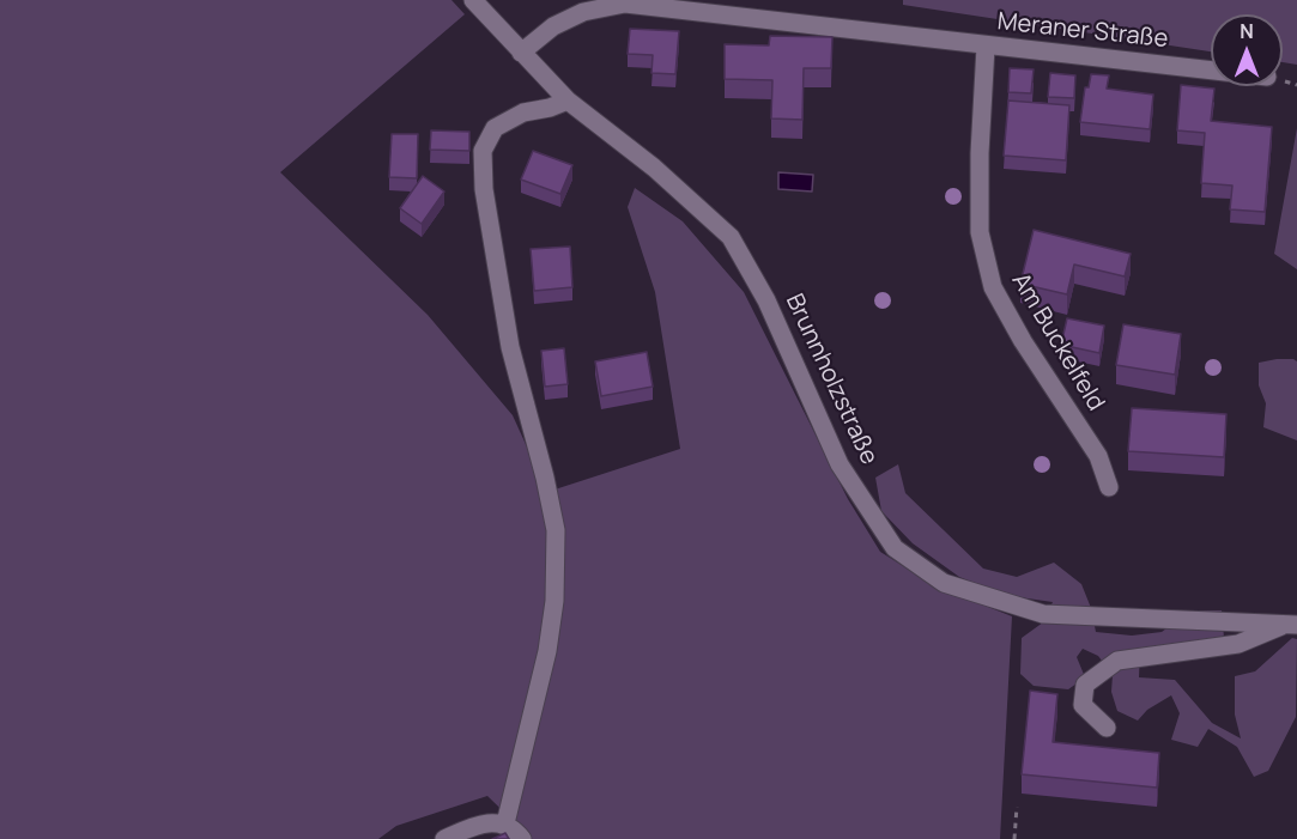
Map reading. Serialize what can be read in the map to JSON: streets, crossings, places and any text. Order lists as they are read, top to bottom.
{
  "streets": {
    "street": ["Meraner Straße", "Am Buckelfeld", "Brunnholzstraße"]
  },
  "crossings": [
    ["Meraner Straße", "Am Buckelfeld"],
    ["Meraner Straße", "Brunnholzstraße"]
  ],
  "north": "top"
}
